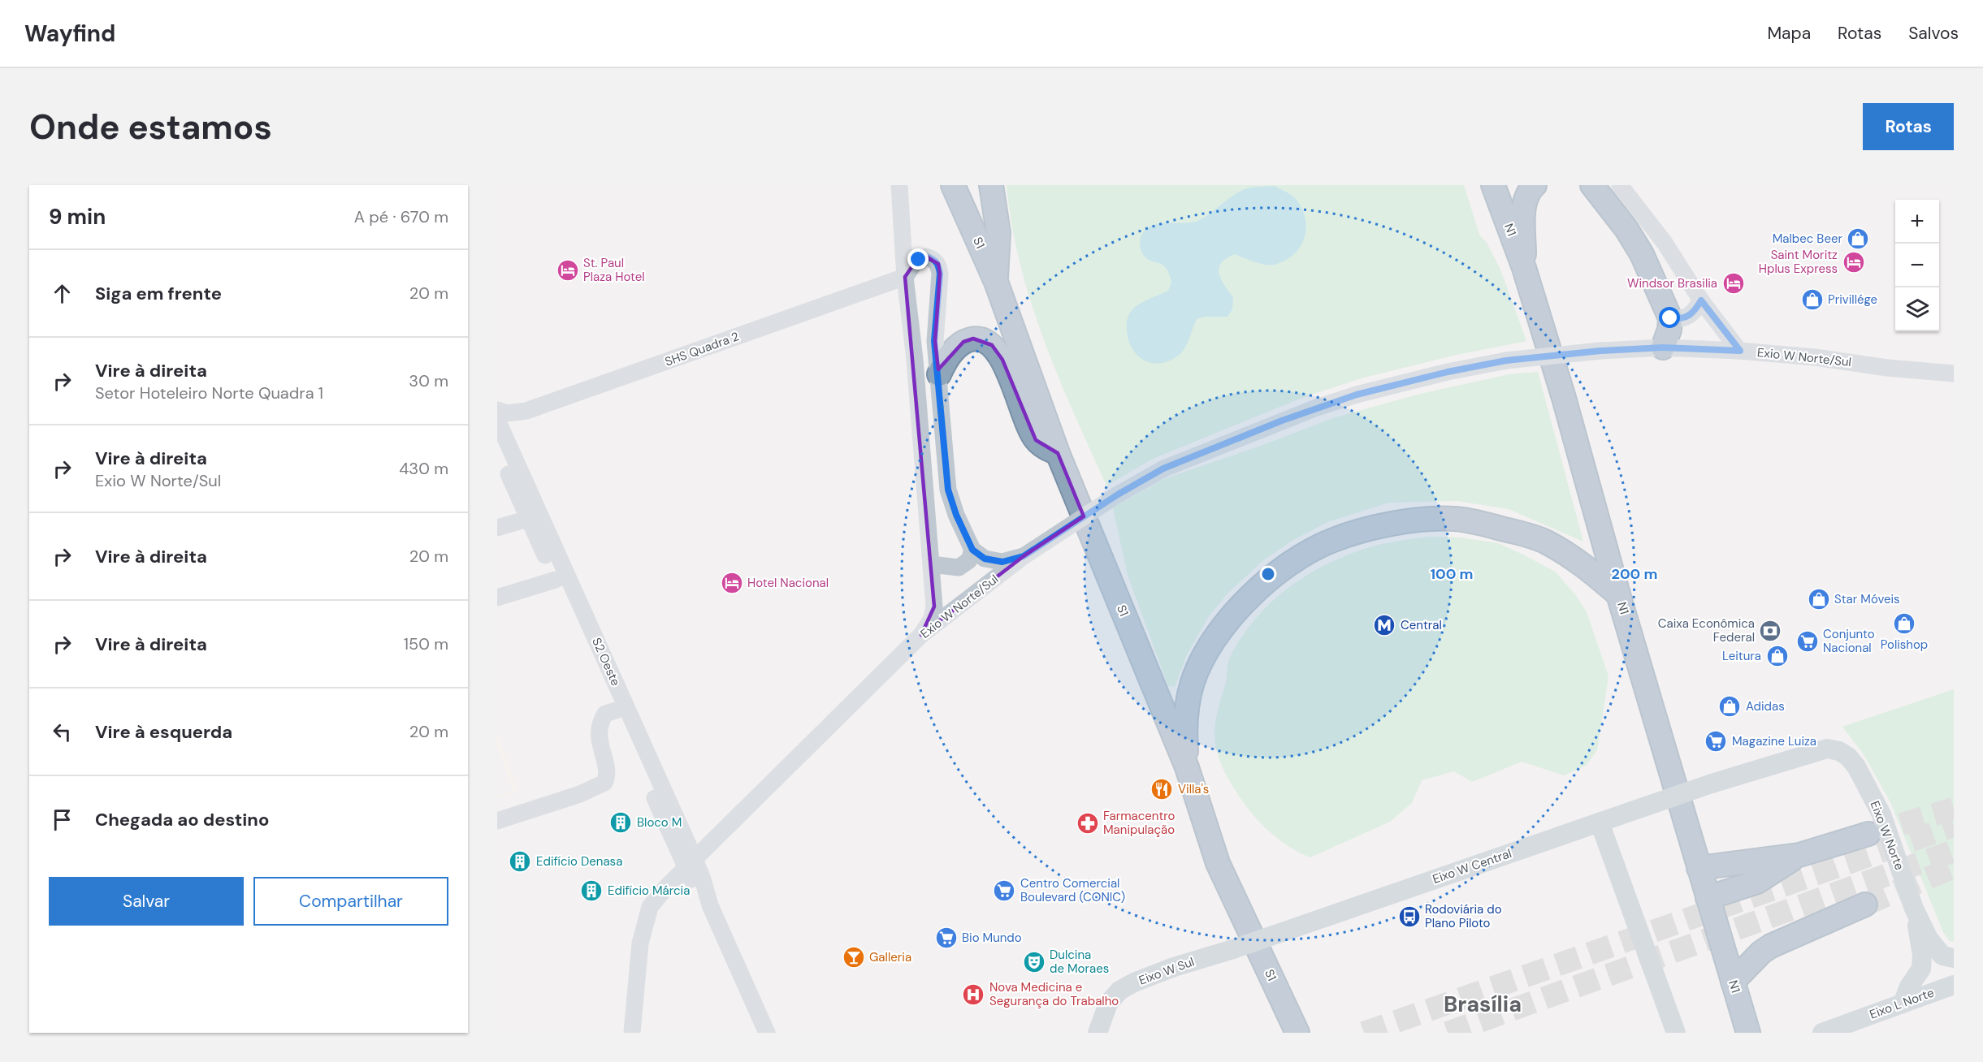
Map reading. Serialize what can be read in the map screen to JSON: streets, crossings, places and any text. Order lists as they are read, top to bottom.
{
  "streets": {
    "highway": ["N1", "S1"],
    "main road": [
      "SHS Quadra 2",
      "Exio W Norte/Sul",
      "S2 Oeste",
      "Eixo W Norte",
      "Eixo W Central",
      "Eixo W Sul",
      "Eixo L Norte"
    ]
  },
  "crossings": [
    ["Eixo W Norte", "Eixo W Central"],
    ["Eixo W Central", "Eixo W Sul"]
  ],
  "districts": ["Brasília"],
  "places": {
    "shop": [
      "Malbec Beer",
      "Privillége",
      "Star Móveis",
      "Polishop",
      "Leitura",
      "Adidas"
    ],
    "hotel": [
      "Saint Moritz Hplus Express",
      "St. Paul Plaza Hotel",
      "Windsor Brasilia",
      "Hotel Nacional"
    ],
    "metro station": ["Central"],
    "bank": ["Caixa Econômica Federal"],
    "supermarket": [
      "Conjunto Nacional",
      "Magazine Luiza",
      "Centro Comercial Boulevard (CONIC)",
      "Bio Mundo"
    ],
    "restaurant": ["Villa's"],
    "building": ["Bloco M", "Edifício Denasa", "Edifício Márcia"],
    "pharmacy": ["Farmacentro Manipulação"],
    "bus stop": ["Rodoviária do Plano Piloto"],
    "bar": ["Galleria"],
    "theatre": ["Dulcina de Moraes"],
    "hospital": ["Nova Medicina e Segurança do Trabalho"]
  },
  "page": {
    "header": "Wayfind",
    "nav": ["Mapa", "Rotas", "Salvos"],
    "buttons": [
      "Rotas",
      ["Salvar", "Compartilhar"]
    ],
    "title": "Onde estamos",
    "heading": ["9 min", "A pé · 670 m"],
    "map_buttons": ["+", "−"],
    "list": [
      ["Siga em frente", "20 m"],
      ["Vire à direita", "Setor Hoteleiro Norte Quadra 1", "30 m"],
      ["Vire à direita", "Exio W Norte/Sul", "430 m"],
      ["Vire à direita", "20 m"],
      ["Vire à direita", "150 m"],
      ["Vire à esquerda", "20 m"],
      "Chegada ao destino"
    ]
  },
  "rings": ["100 m", "200 m"]
}
